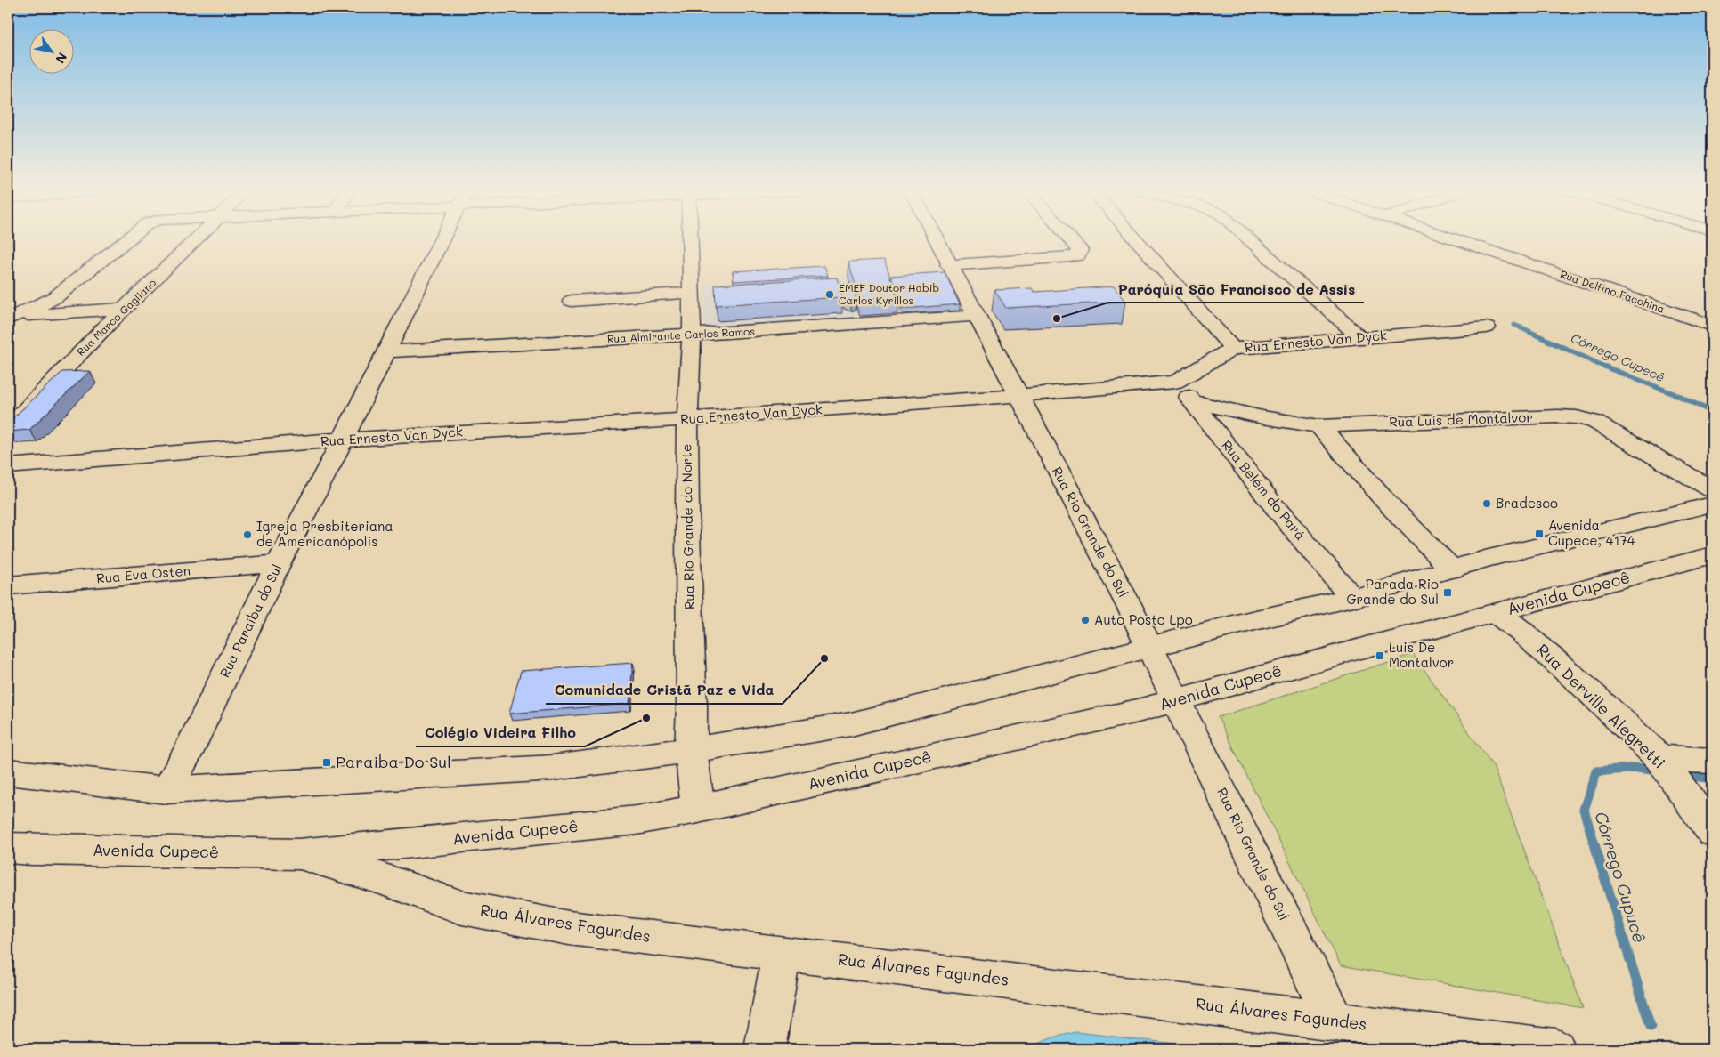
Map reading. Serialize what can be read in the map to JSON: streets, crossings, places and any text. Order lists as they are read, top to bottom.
{
  "streets": {
    "street": [
      "Rua Delfino Facchina",
      "Rua Marco Gagliano",
      "Rua Almirante Carlos Ramos",
      "Rua Ernesto Van Dyck",
      "Rua Luís de Montalvor",
      "Rua Belém do Pará",
      "Rua Rio Grande do Norte",
      "Rua Rio Grande do Sul",
      "Rua Eva Osten",
      "Avenida Cupecê",
      "Rua Paraíba do Sul",
      "Rua Derville Alegretti",
      "Rua Álvares Fagundes"
    ]
  },
  "crossings": [
    ["Rua Almirante Carlos Ramos", "Rua Rio Grande do Norte"],
    ["Rua Almirante Carlos Ramos", "Rua Rio Grande do Sul"],
    ["Rua Almirante Carlos Ramos", "Rua Paraíba do Sul"],
    ["Rua Ernesto Van Dyck", "Rua Belém do Pará"],
    ["Rua Ernesto Van Dyck", "Rua Rio Grande do Norte"],
    ["Rua Ernesto Van Dyck", "Rua Rio Grande do Sul"],
    ["Rua Ernesto Van Dyck", "Rua Paraíba do Sul"],
    ["Rua Luís de Montalvor", "Rua Belém do Pará"],
    ["Rua Rio Grande do Norte", "Avenida Cupecê"],
    ["Rua Rio Grande do Sul", "Avenida Cupecê"],
    ["Rua Rio Grande do Sul", "Rua Álvares Fagundes"],
    ["Rua Eva Osten", "Rua Paraíba do Sul"],
    ["Avenida Cupecê", "Rua Derville Alegretti"],
    ["Avenida Cupecê", "Rua Álvares Fagundes"]
  ],
  "water": ["Córrego Cupecê", "Córrego Cupucê"],
  "places": {
    "other": [
      "EMEF Doutor Habib Carlos Kyrillos",
      "Paróquia São Francisco de Assis",
      "Bradesco",
      "Igreja Presbiteriana de Americanópolis",
      "Auto Posto Lpo",
      "Comunidade Cristã Paz e Vida",
      "Colégio Videira Filho"
    ],
    "transit": [
      "Avenida Cupece, 4174",
      "Parada Rio Grande do Sul",
      "Luis De Montalvor",
      "Paraiba Do Sul"
    ]
  },
  "north": "bottom right"
}
